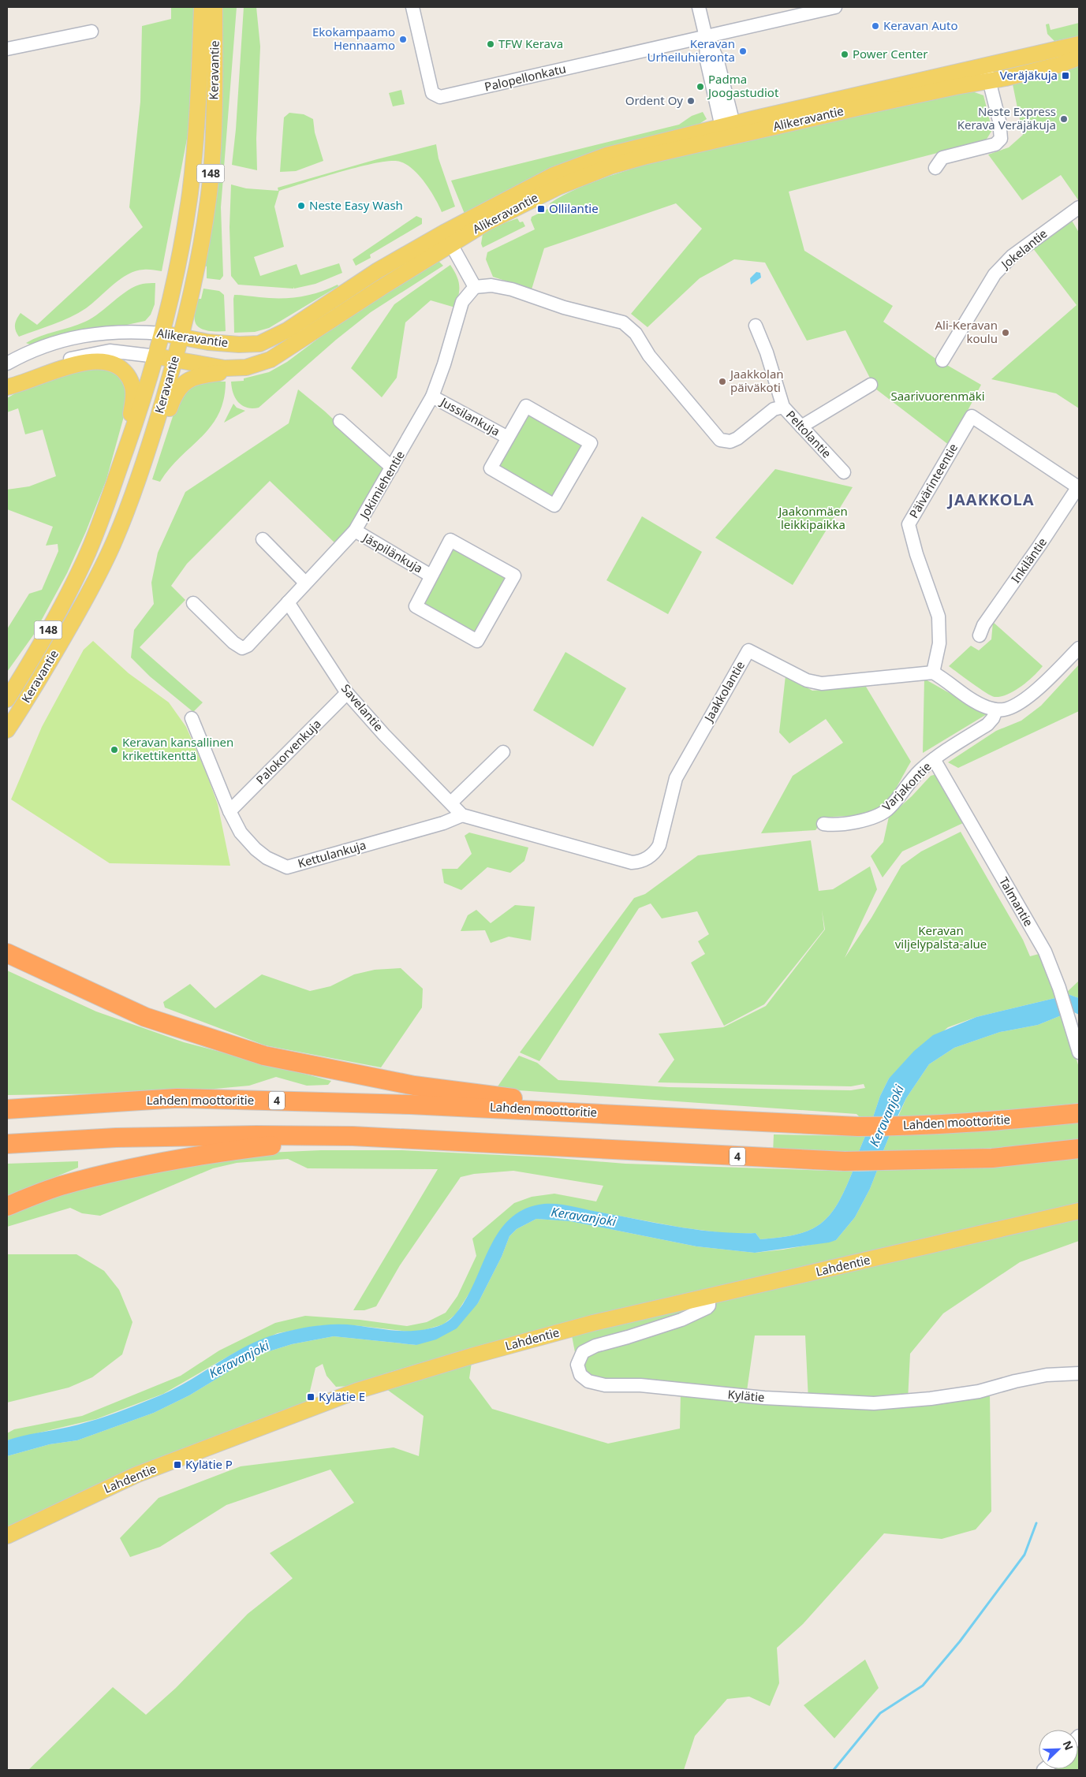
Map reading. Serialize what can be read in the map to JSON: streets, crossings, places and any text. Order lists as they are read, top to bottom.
{
  "streets": {
    "highway": ["Lahden moottoritie", "4"],
    "main road": [
      "Keravantie",
      "Alikeravantie",
      "148",
      "Lahdentie"
    ],
    "street": [
      "Palopellonkatu",
      "Jokelantie",
      "Jussilankuja",
      "Peltolantie",
      "Päivärinteentie",
      "Jokimiehentie",
      "Jäspilänkuja",
      "Inkiläntie",
      "Jaakkolantie",
      "Savelantie",
      "Palokorvenkuja",
      "Varjakontie",
      "Kettulankuja",
      "Talmantie",
      "Kylätie"
    ]
  },
  "crossings": [
    ["Keravantie", "Alikeravantie"],
    ["Jussilankuja", "Jokimiehentie"],
    ["Päivärinteentie", "Inkiläntie"],
    ["Päivärinteentie", "Jaakkolantie"],
    ["Jokimiehentie", "Jäspilänkuja"],
    ["Jokimiehentie", "Savelantie"],
    ["Jaakkolantie", "Kettulankuja"],
    ["Savelantie", "Palokorvenkuja"],
    ["Palokorvenkuja", "Kettulankuja"],
    ["Varjakontie", "Talmantie"],
    ["Lahdentie", "Kylätie"]
  ],
  "districts": ["JAAKKOLA"],
  "water": ["Keravanjoki"],
  "parks": ["Saarivuorenmäki", "Jaakonmäen leikkipaikka", "Keravan viljelypalsta-alue"],
  "places": {
    "other": [
      "Keravan Auto",
      "Ekokampaamo Hennaamo",
      "TFW Kerava",
      "Keravan Urheiluhieronta",
      "Power Center",
      "Padma Joogastudiot",
      "Ordent Oy",
      "Neste Express Kerava Veräjäkuja",
      "Neste Easy Wash",
      "Ali-Keravan koulu",
      "Jaakkolan päiväkoti",
      "Keravan kansallinen krikettikenttä"
    ],
    "transit": [
      "Veräjäkuja",
      "Ollilantie",
      "Kylätie E",
      "Kylätie P"
    ]
  },
  "north": "top right"
}
